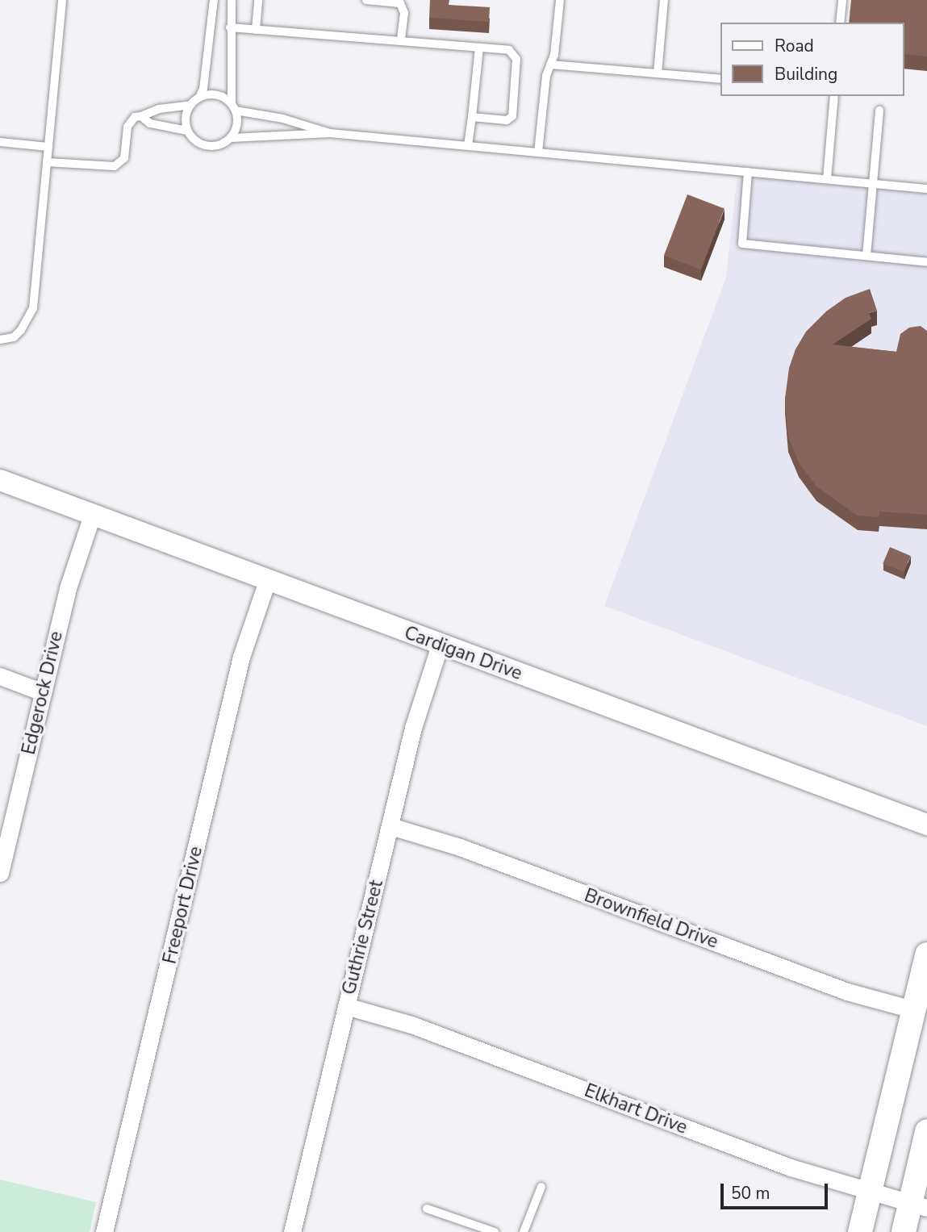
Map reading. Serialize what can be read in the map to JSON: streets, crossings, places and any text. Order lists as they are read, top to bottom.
{
  "streets": {
    "street": [
      "Cardigan Drive",
      "Edgerock Drive",
      "Freeport Drive",
      "Brownfield Drive",
      "Guthrie Street",
      "Elkhart Drive"
    ]
  },
  "crossings": [
    ["Cardigan Drive", "Edgerock Drive"],
    ["Cardigan Drive", "Freeport Drive"],
    ["Cardigan Drive", "Guthrie Street"],
    ["Brownfield Drive", "Guthrie Street"],
    ["Guthrie Street", "Elkhart Drive"]
  ],
  "legend": ["Road", "Building"],
  "scale_bar": "50 m"
}
